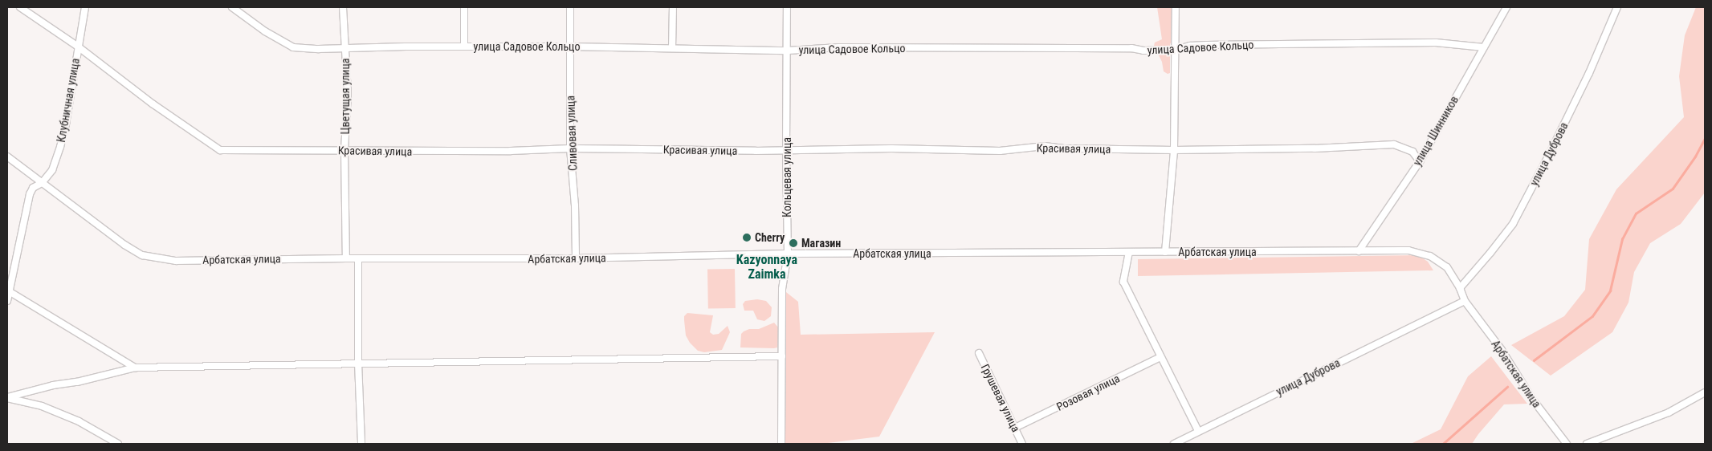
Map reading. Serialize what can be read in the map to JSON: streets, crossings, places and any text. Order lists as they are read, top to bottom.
{
  "streets": {
    "street": [
      "улица Садовое Кольцо",
      "Цветущая улица",
      "Клубничная улица",
      "улица Шинников",
      "Сливовая улица",
      "Красивая улица",
      "улица Дуброва",
      "Кольцевая улица",
      "Арбатская улица",
      "Розовая улица",
      "Грушевая улица"
    ]
  },
  "crossings": [
    ["улица Садовое Кольцо", "Цветущая улица"],
    ["улица Садовое Кольцо", "улица Шинников"],
    ["улица Садовое Кольцо", "Сливовая улица"],
    ["улица Садовое Кольцо", "Кольцевая улица"],
    ["Цветущая улица", "Красивая улица"],
    ["Цветущая улица", "Арбатская улица"],
    ["Клубничная улица", "Красивая улица"],
    ["Клубничная улица", "Арбатская улица"],
    ["улица Шинников", "Красивая улица"],
    ["улица Шинников", "Арбатская улица"],
    ["Сливовая улица", "Красивая улица"],
    ["Сливовая улица", "Арбатская улица"],
    ["Красивая улица", "Кольцевая улица"],
    ["улица Дуброва", "Арбатская улица"],
    ["Кольцевая улица", "Арбатская улица"],
    ["Розовая улица", "Грушевая улица"]
  ],
  "districts": ["Kazyonnaya Zaimka"],
  "places": ["Cherry", "Магазин"]
}
